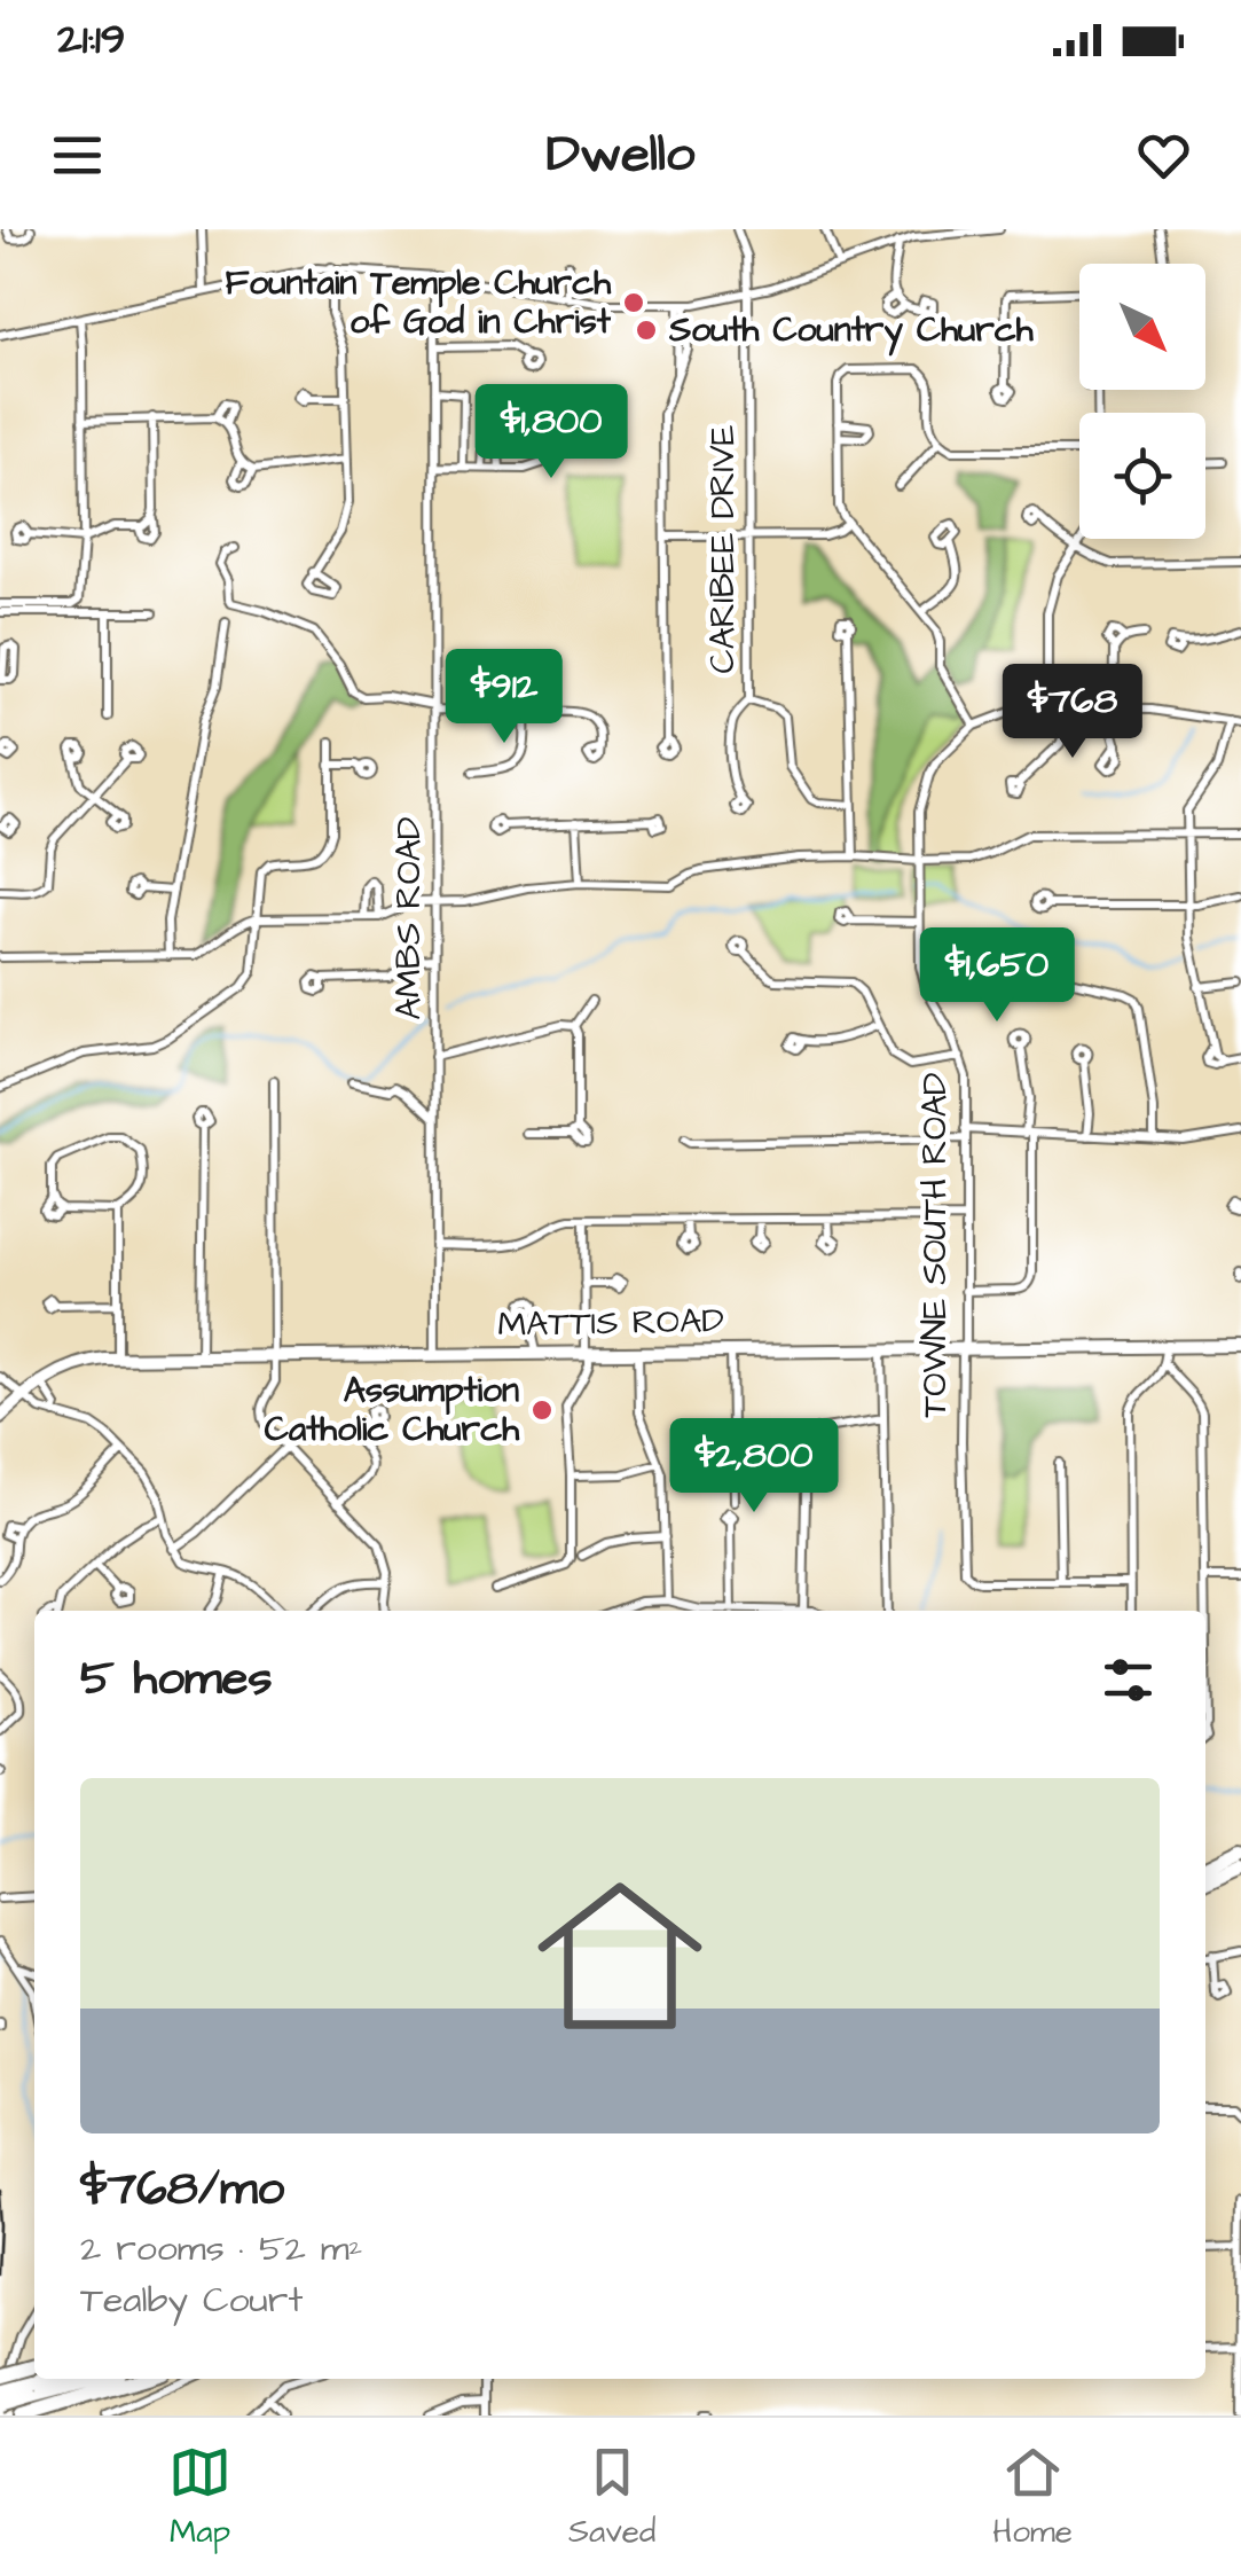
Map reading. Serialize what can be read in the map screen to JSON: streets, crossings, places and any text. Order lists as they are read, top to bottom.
{
  "streets": {
    "main road": ["MATTIS ROAD"],
    "street": ["CARIBEE DRIVE", "AMBS ROAD", "TOWNE SOUTH ROAD"]
  },
  "crossings": [
    ["AMBS ROAD", "MATTIS ROAD"],
    ["TOWNE SOUTH ROAD", "MATTIS ROAD"]
  ],
  "places": ["Fountain Temple Church of God in Christ", "South Country Church", "Assumption Catholic Church"],
  "north": "bottom right",
  "page": {
    "status": "21:19",
    "header": "Dwello",
    "price": [
      "$1,800",
      "$912",
      "$768",
      "$1,650",
      "$2,800"
    ],
    "heading": "5 homes",
    "list": [
      {
        "name": "$768/mo",
        "note": "2 rooms · 52 m² · Tealby Court"
      }
    ],
    "tabs": ["Map", "Saved", "Home"]
  }
}
